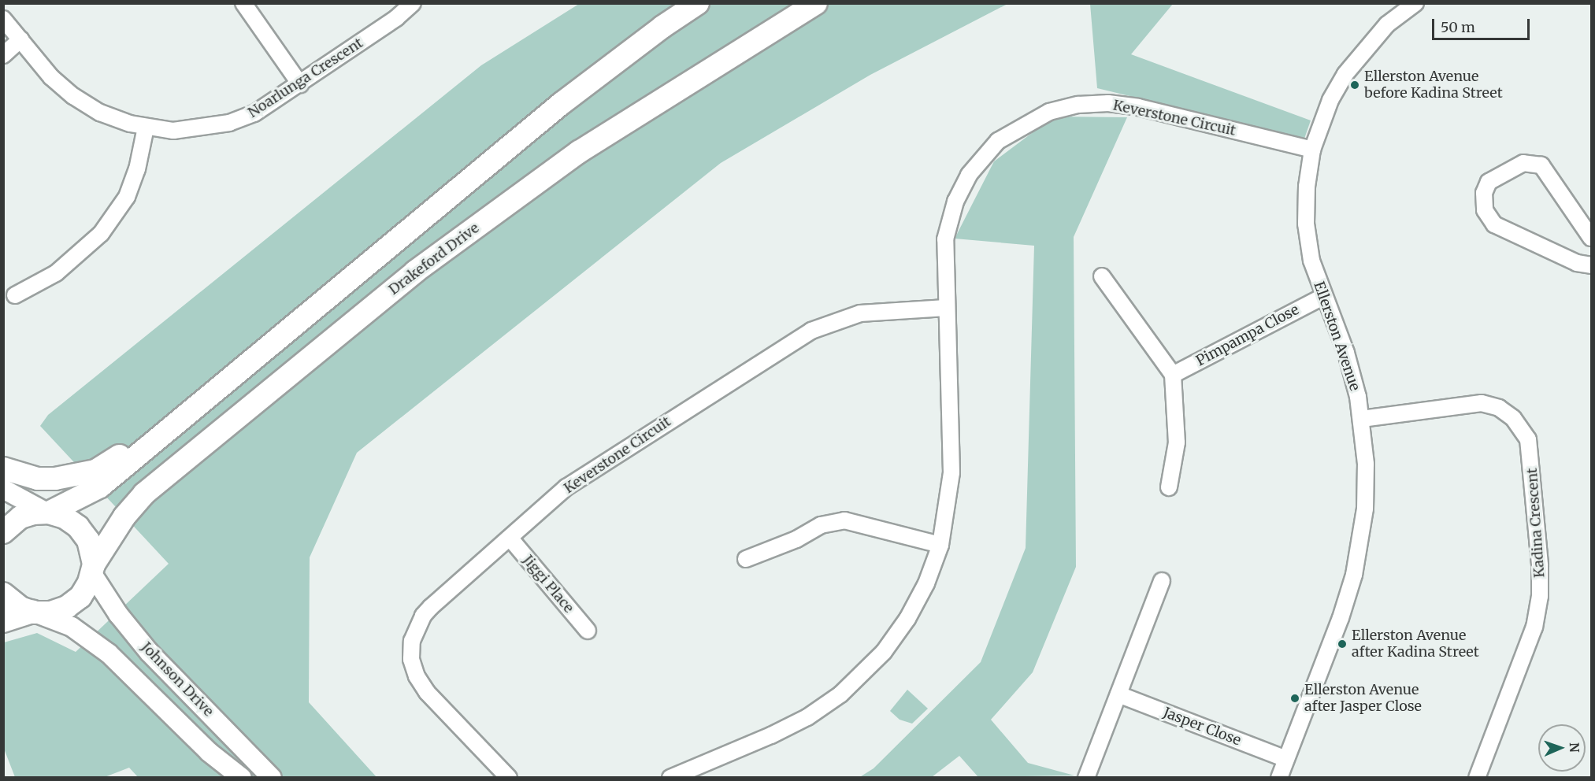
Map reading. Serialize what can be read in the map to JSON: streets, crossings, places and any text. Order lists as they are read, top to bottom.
{
  "streets": {
    "highway": ["Drakeford Drive"],
    "main road": ["Johnson Drive"],
    "street": [
      "Noarlunga Crescent",
      "Keverstone Circuit",
      "Pimpampa Close",
      "Ellerston Avenue",
      "Kadina Crescent",
      "Jiggi Place",
      "Jasper Close"
    ]
  },
  "crossings": [
    ["Keverstone Circuit", "Ellerston Avenue"],
    ["Keverstone Circuit", "Jiggi Place"],
    ["Drakeford Drive", "Johnson Drive"],
    ["Pimpampa Close", "Ellerston Avenue"],
    ["Ellerston Avenue", "Kadina Crescent"],
    ["Ellerston Avenue", "Jasper Close"]
  ],
  "places": ["Ellerston Avenue before Kadina Street", "Ellerston Avenue after Kadina Street", "Ellerston Avenue after Jasper Close"],
  "scale_bar": "50 m",
  "north": "right"
}
